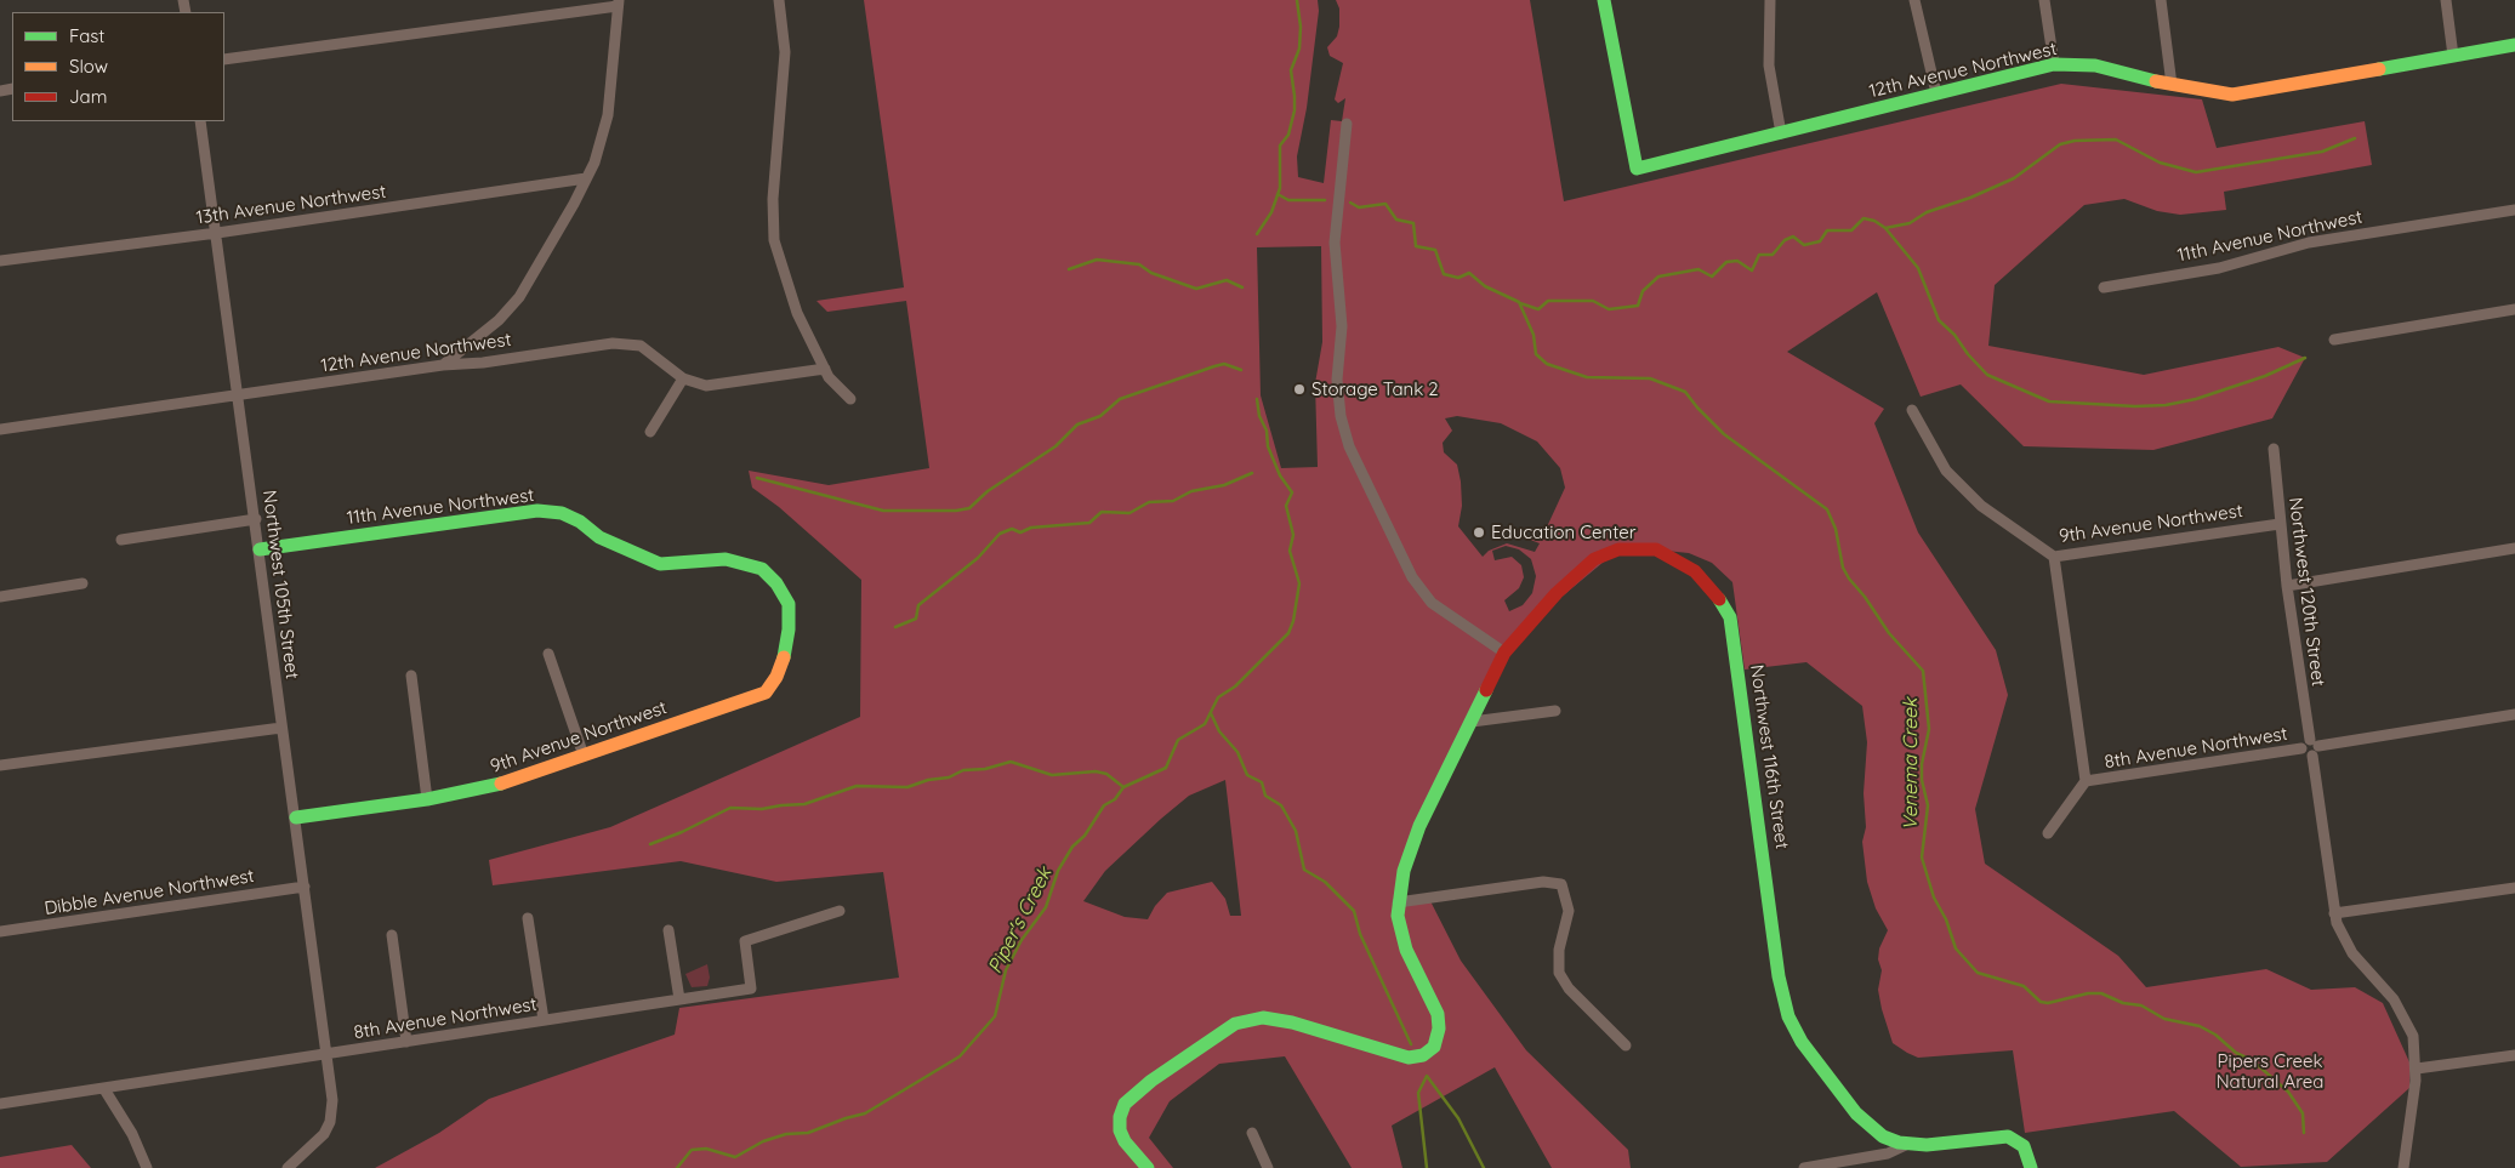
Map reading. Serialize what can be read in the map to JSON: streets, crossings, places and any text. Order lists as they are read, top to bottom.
{
  "streets": {
    "street": [
      "12th Avenue Northwest",
      "13th Avenue Northwest",
      "11th Avenue Northwest",
      "9th Avenue Northwest",
      "Northwest 105th Street",
      "Northwest 120th Street",
      "8th Avenue Northwest",
      "Northwest 116th Street",
      "Dibble Avenue Northwest"
    ]
  },
  "crossings": [
    ["12th Avenue Northwest", "Northwest 105th Street"],
    ["13th Avenue Northwest", "Northwest 105th Street"],
    ["11th Avenue Northwest", "9th Avenue Northwest"],
    ["11th Avenue Northwest", "Northwest 105th Street"],
    ["9th Avenue Northwest", "Northwest 105th Street"],
    ["9th Avenue Northwest", "Northwest 120th Street"],
    ["Northwest 105th Street", "8th Avenue Northwest"],
    ["Northwest 105th Street", "Dibble Avenue Northwest"],
    ["Northwest 120th Street", "8th Avenue Northwest"]
  ],
  "water": ["Venema Creek", "Piper's Creek"],
  "parks": ["Pipers Creek Natural Area"],
  "places": ["Storage Tank 2", "Education Center"],
  "legend": ["Fast", "Slow", "Jam"]
}
